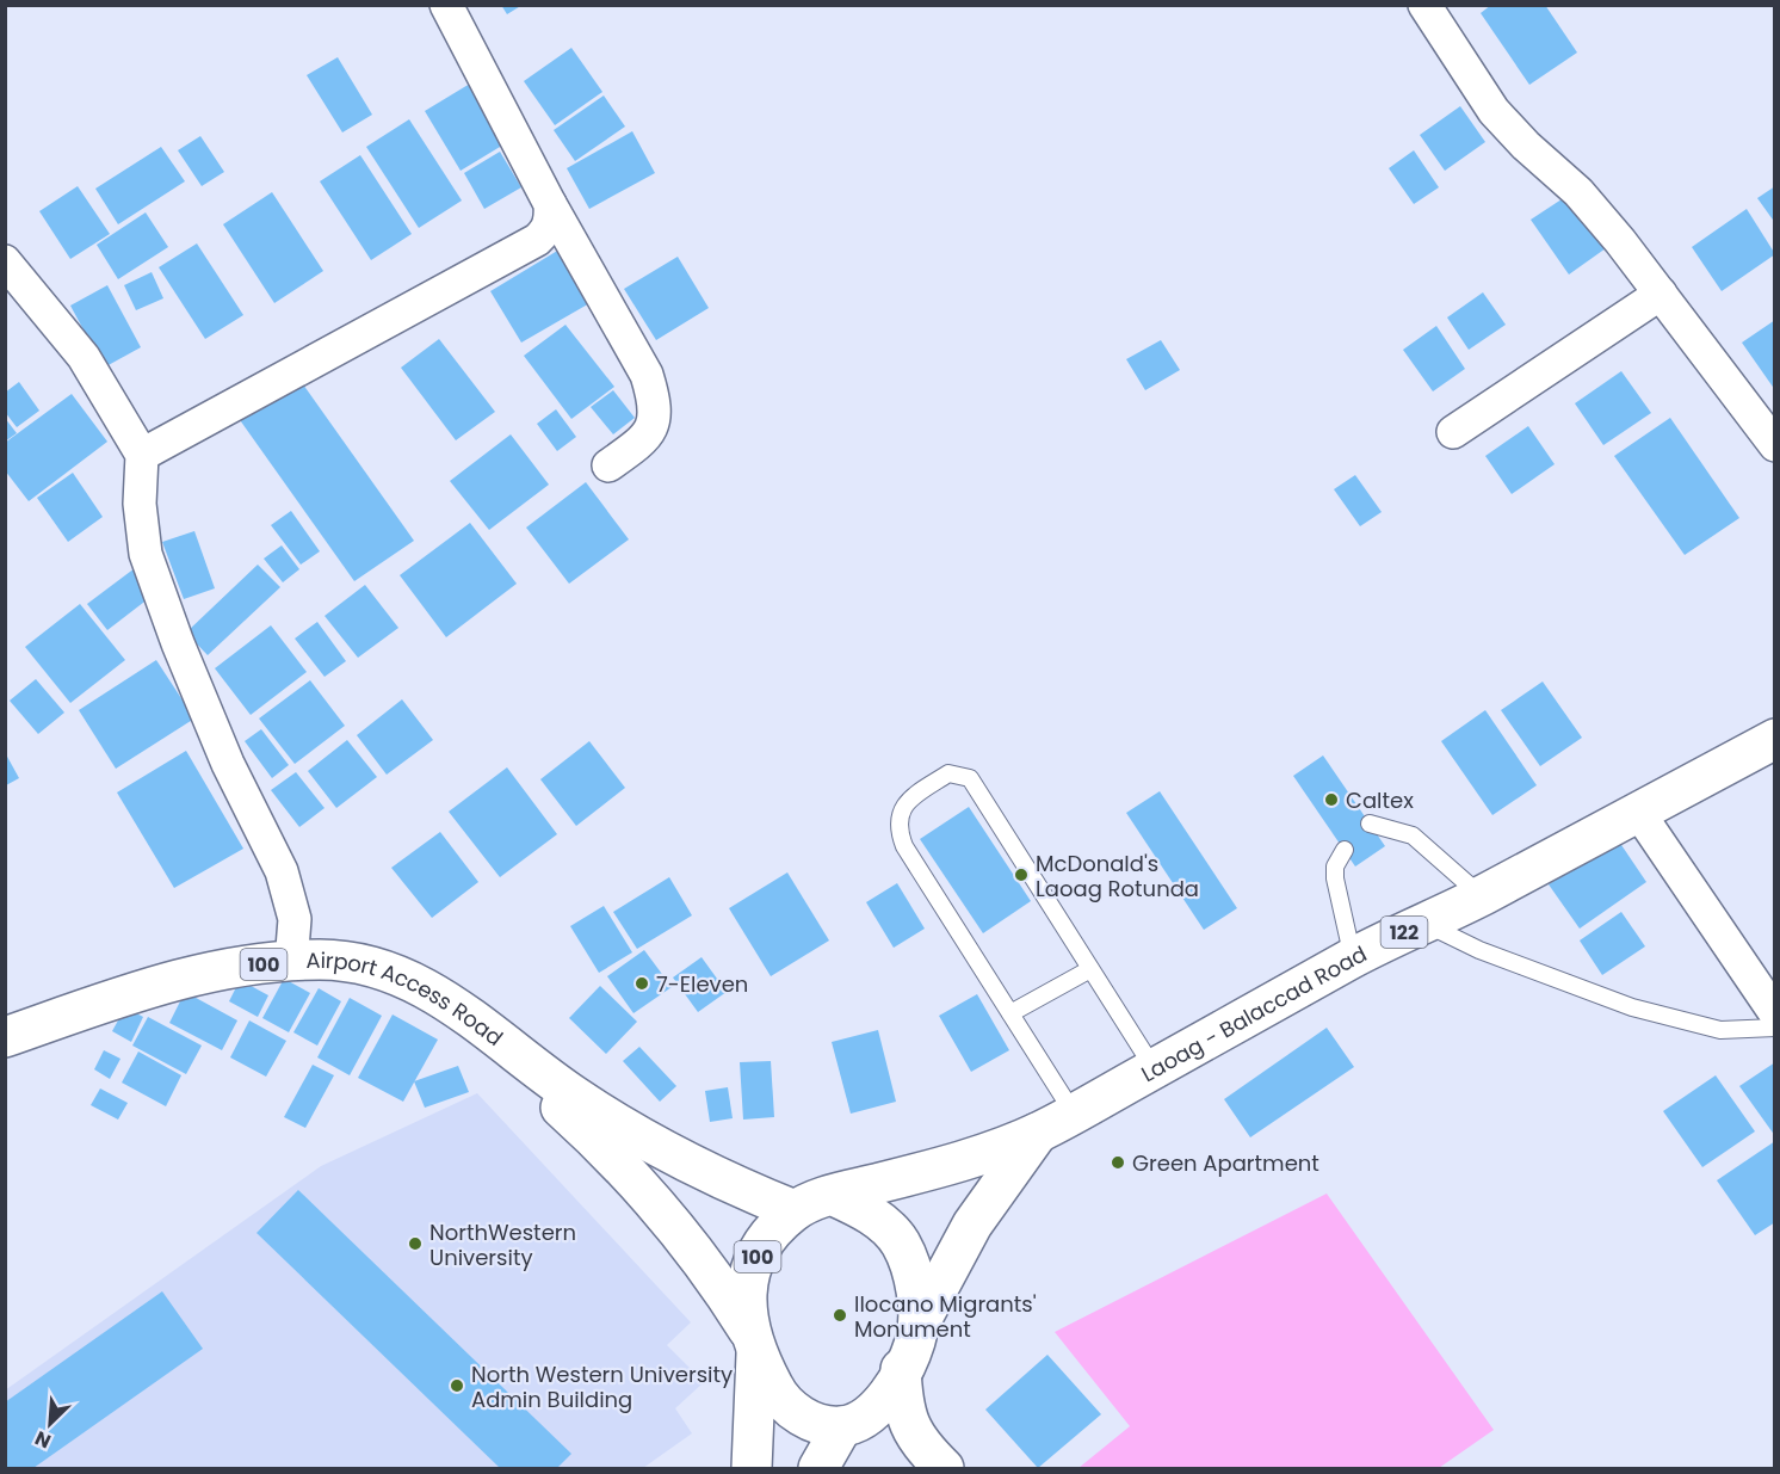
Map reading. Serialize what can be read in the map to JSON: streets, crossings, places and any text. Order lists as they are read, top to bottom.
{
  "streets": {
    "main road": [
      "122",
      "100",
      "Airport Access Road",
      "Laoag - Balaccad Road"
    ]
  },
  "crossings": [
    ["100", "Airport Access Road"],
    ["100", "Laoag - Balaccad Road"],
    ["Airport Access Road", "Laoag - Balaccad Road"]
  ],
  "places": [
    "Caltex",
    "McDonald's Laoag Rotunda",
    "7-Eleven",
    "Green Apartment",
    "NorthWestern University",
    "Ilocano Migrants' Monument",
    "North Western University Admin Building"
  ],
  "north": "bottom left"
}
